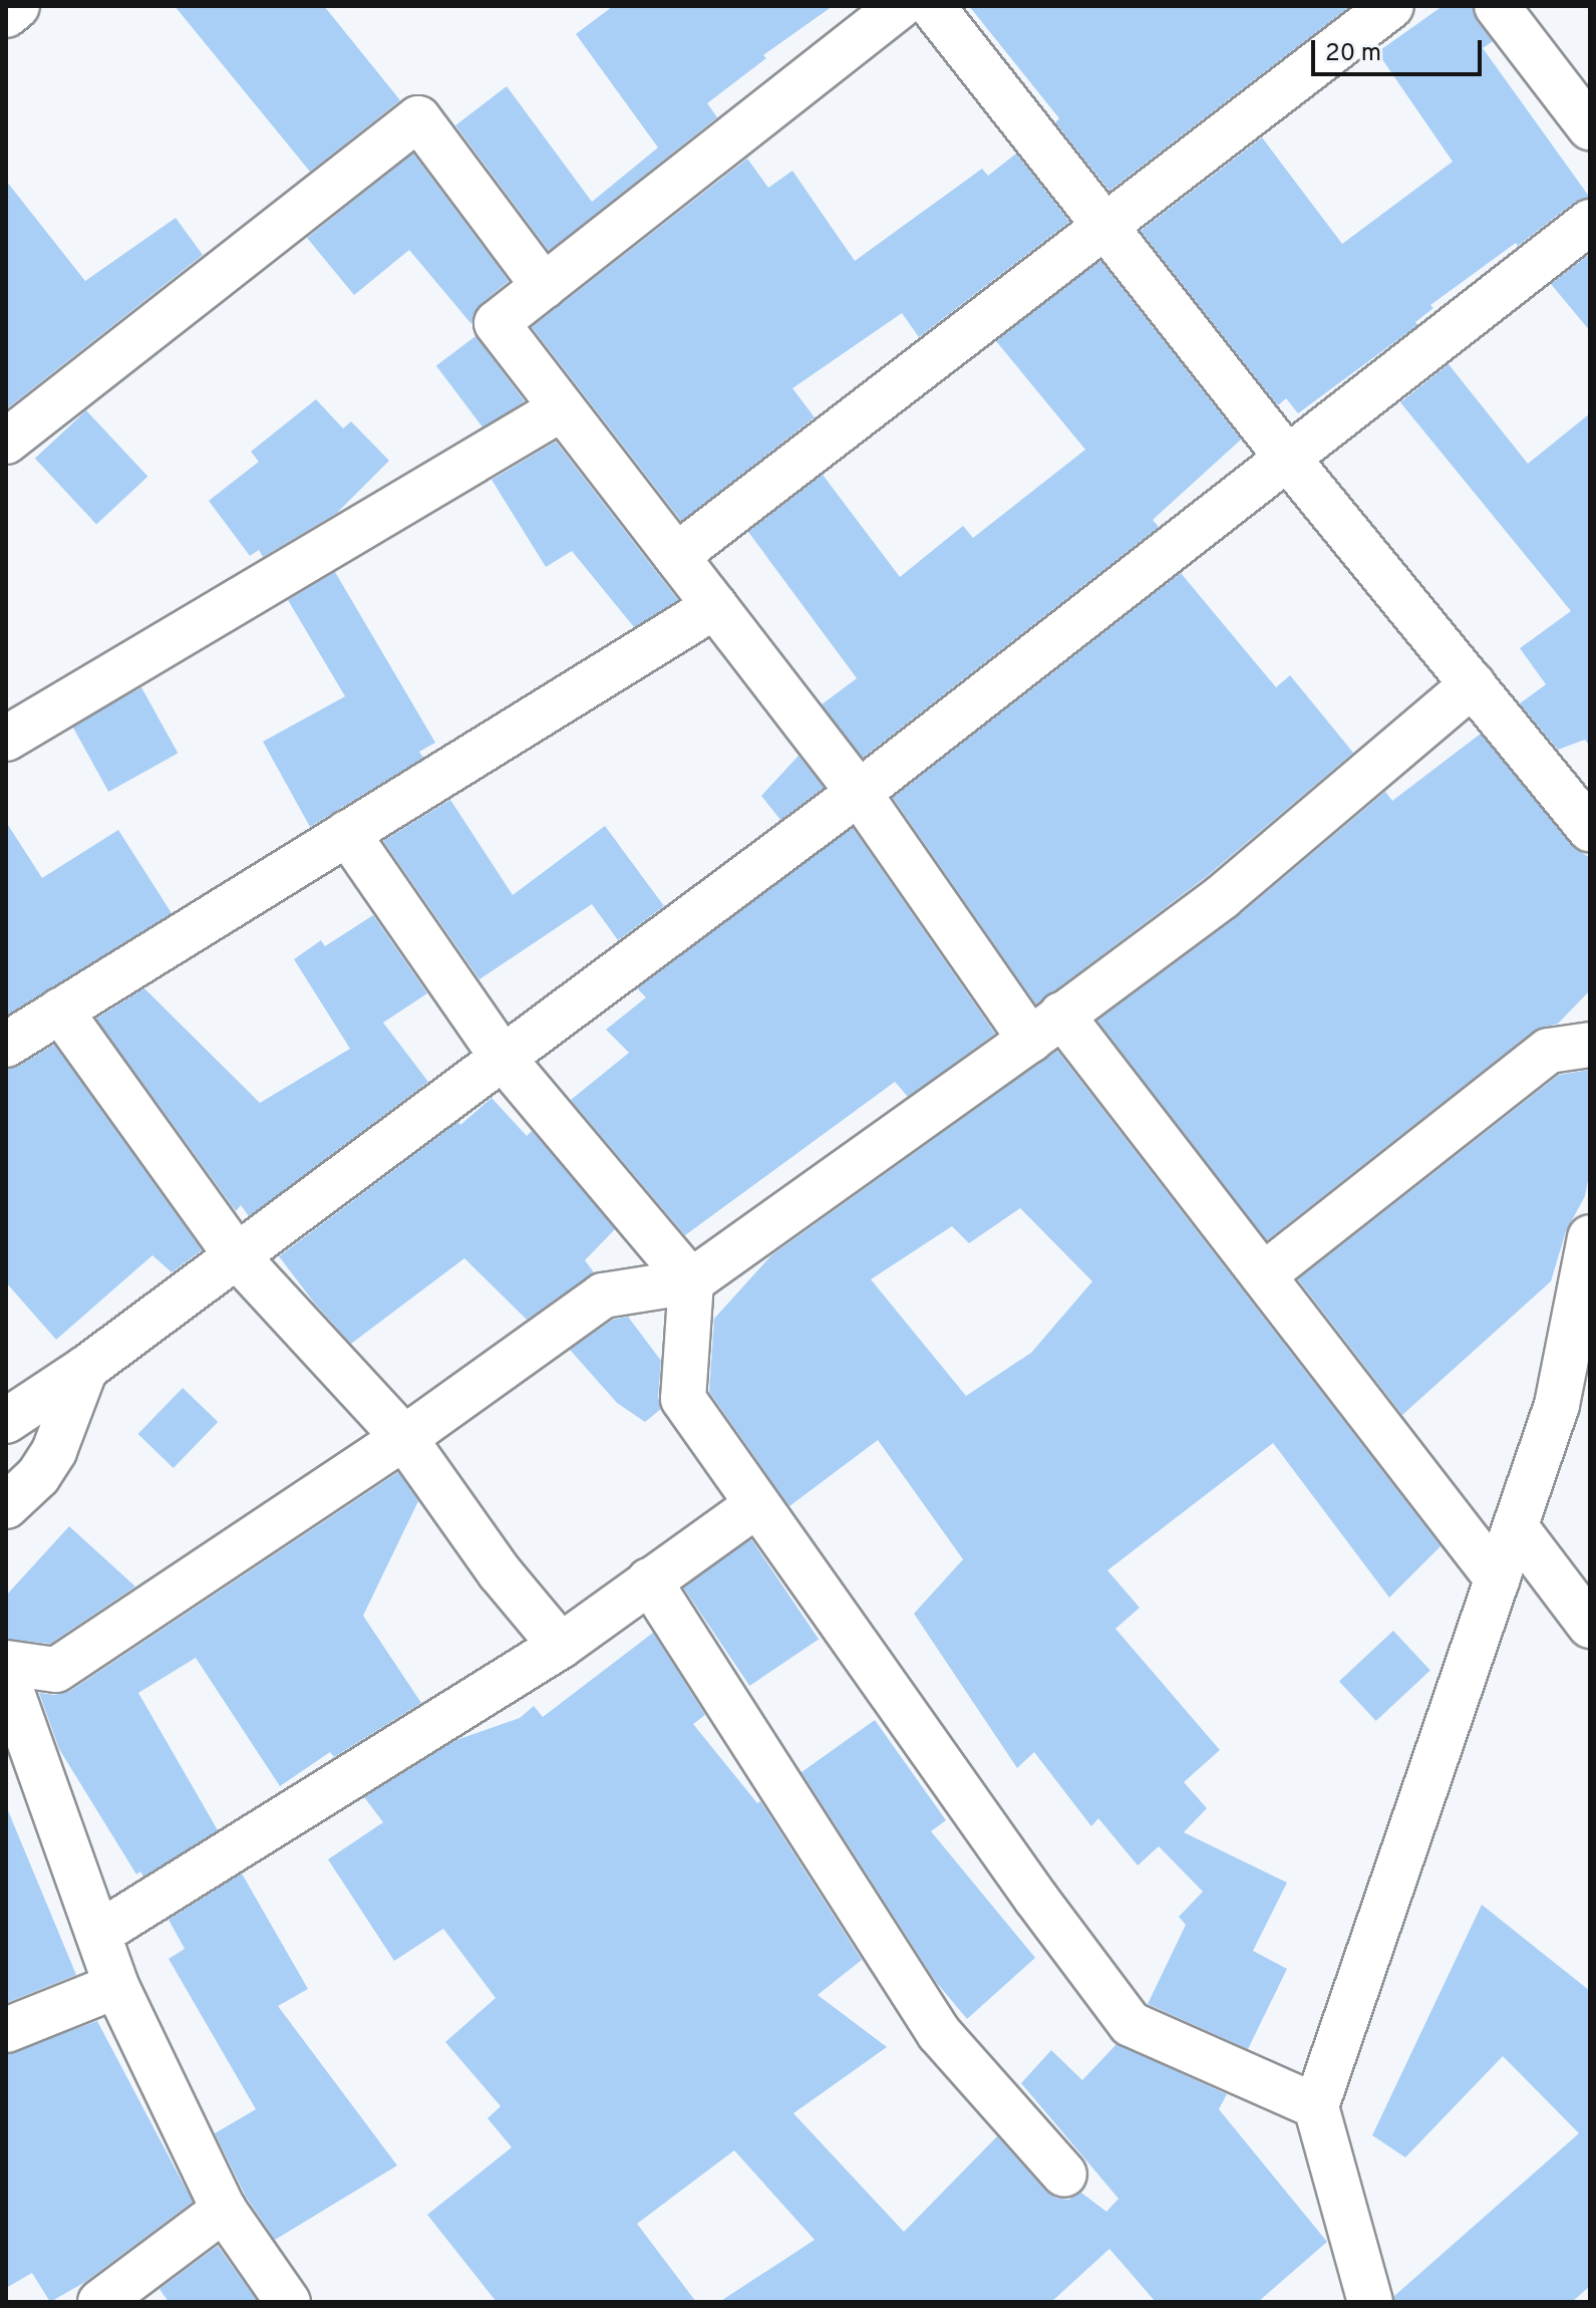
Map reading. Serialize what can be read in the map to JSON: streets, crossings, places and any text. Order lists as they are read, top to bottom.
{
  "scale_bar": "20 m"
}
